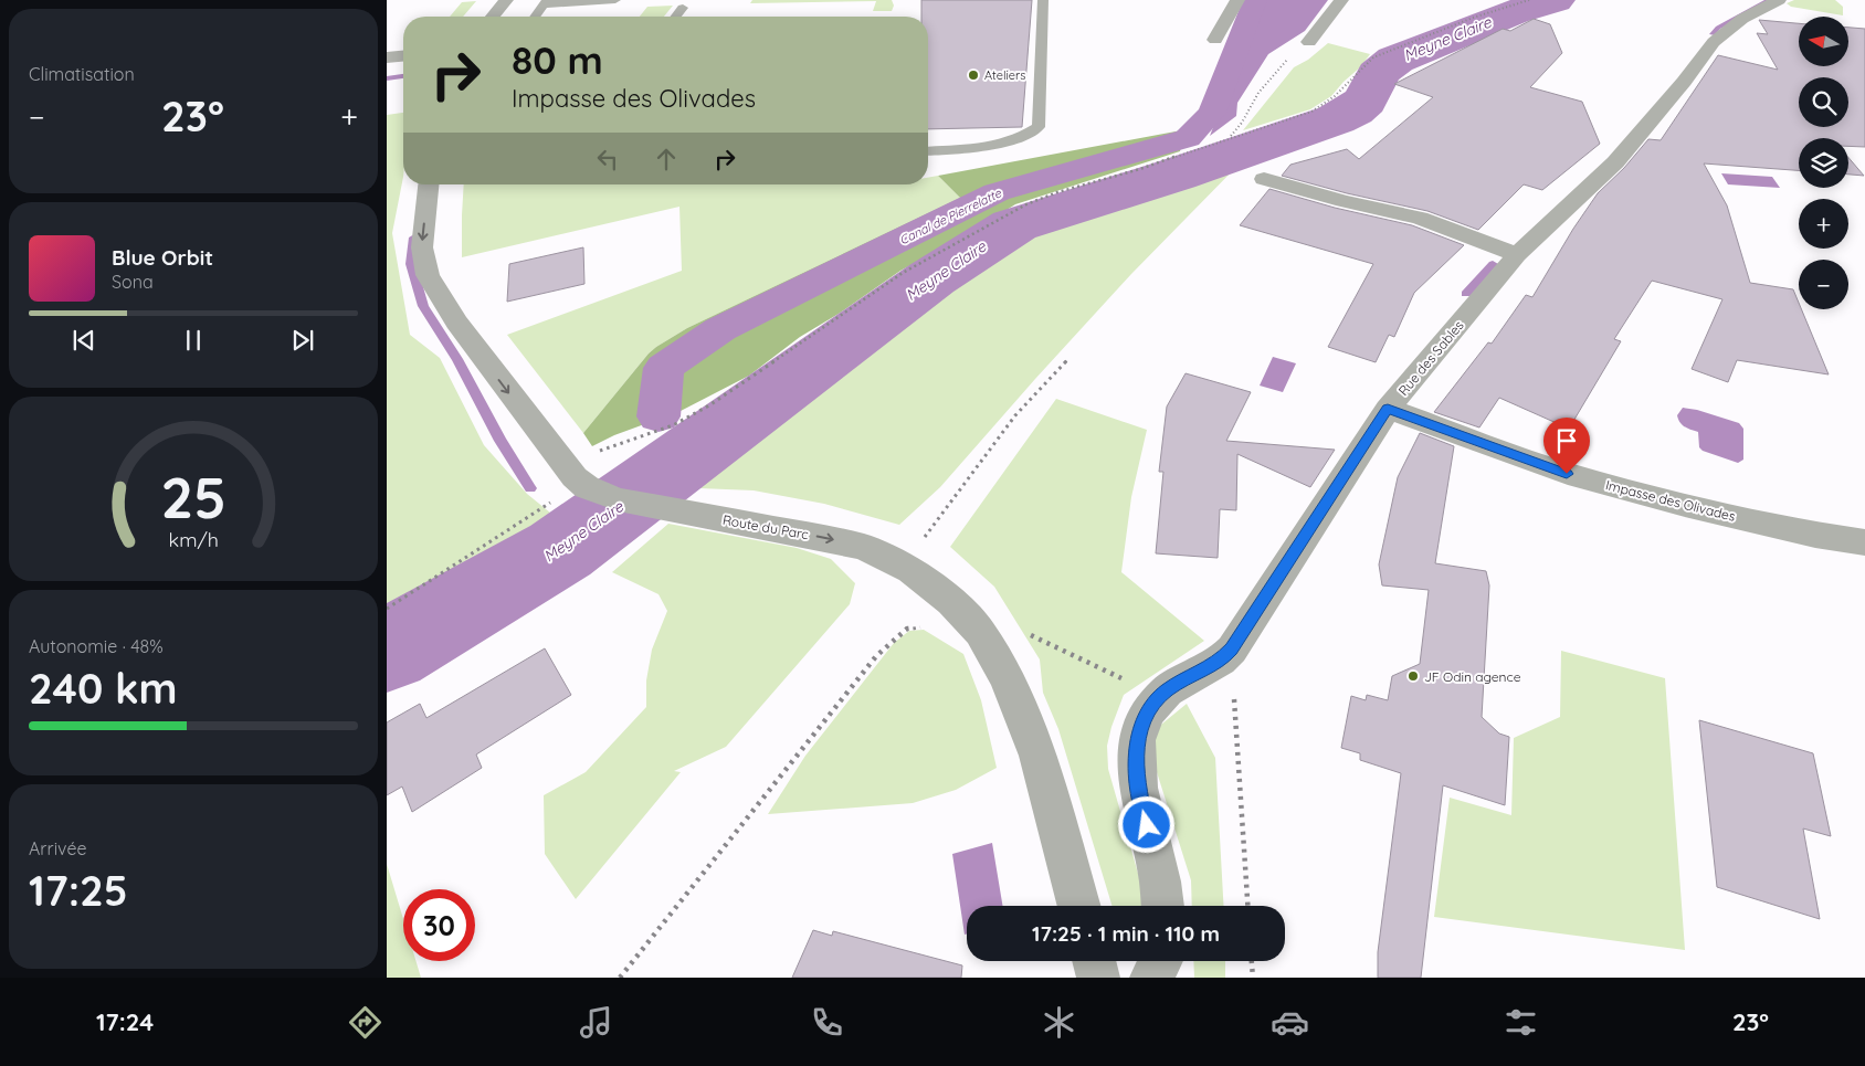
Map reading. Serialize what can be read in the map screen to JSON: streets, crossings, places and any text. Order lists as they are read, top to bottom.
{
  "streets": {
    "street": ["Rue des Sables", "Impasse des Olivades", "Route du Parc"]
  },
  "crossings": [
    ["Rue des Sables", "Impasse des Olivades"]
  ],
  "one_way": ["Route du Parc"],
  "water": ["Meyne Claire", "Canal de Pierrelatte"],
  "places": ["Ateliers", "JF Odin agence"],
  "north": "left",
  "page": {
    "tile": [
      "Climatisation",
      ["Autonomie · 48%", "240 km"],
      ["Arrivée", "17:25"]
    ],
    "map_buttons": ["+", "−"],
    "turn": ["80 m", "Impasse des Olivades"],
    "heat": ["−", "23°", "+"],
    "song": ["Blue Orbit", "Sona"],
    "limit": "30",
    "trip": "17:25 · 1 min · 110 m",
    "tabs": ["17:24", "23°"],
    "gauge": ["25", "km/h"]
  }
}
